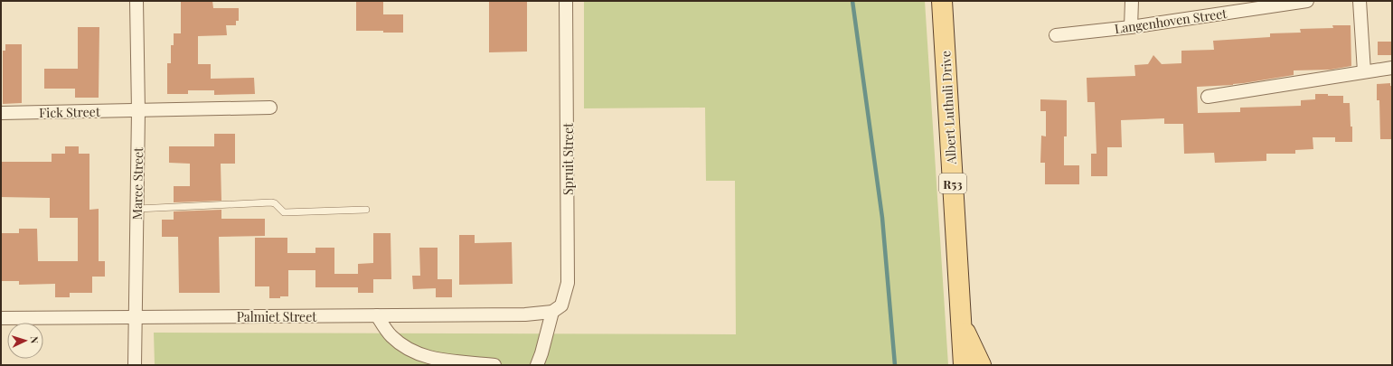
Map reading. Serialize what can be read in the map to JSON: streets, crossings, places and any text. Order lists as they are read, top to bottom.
{
  "streets": {
    "main road": ["Albert Luthuli Drive", "R53"],
    "street": [
      "Langenhoven Street",
      "Fick Street",
      "Spruit Street",
      "Maree Street",
      "Palmiet Street"
    ]
  },
  "crossings": [
    ["Fick Street", "Maree Street"],
    ["Spruit Street", "Palmiet Street"],
    ["Maree Street", "Palmiet Street"]
  ],
  "north": "right"
}
